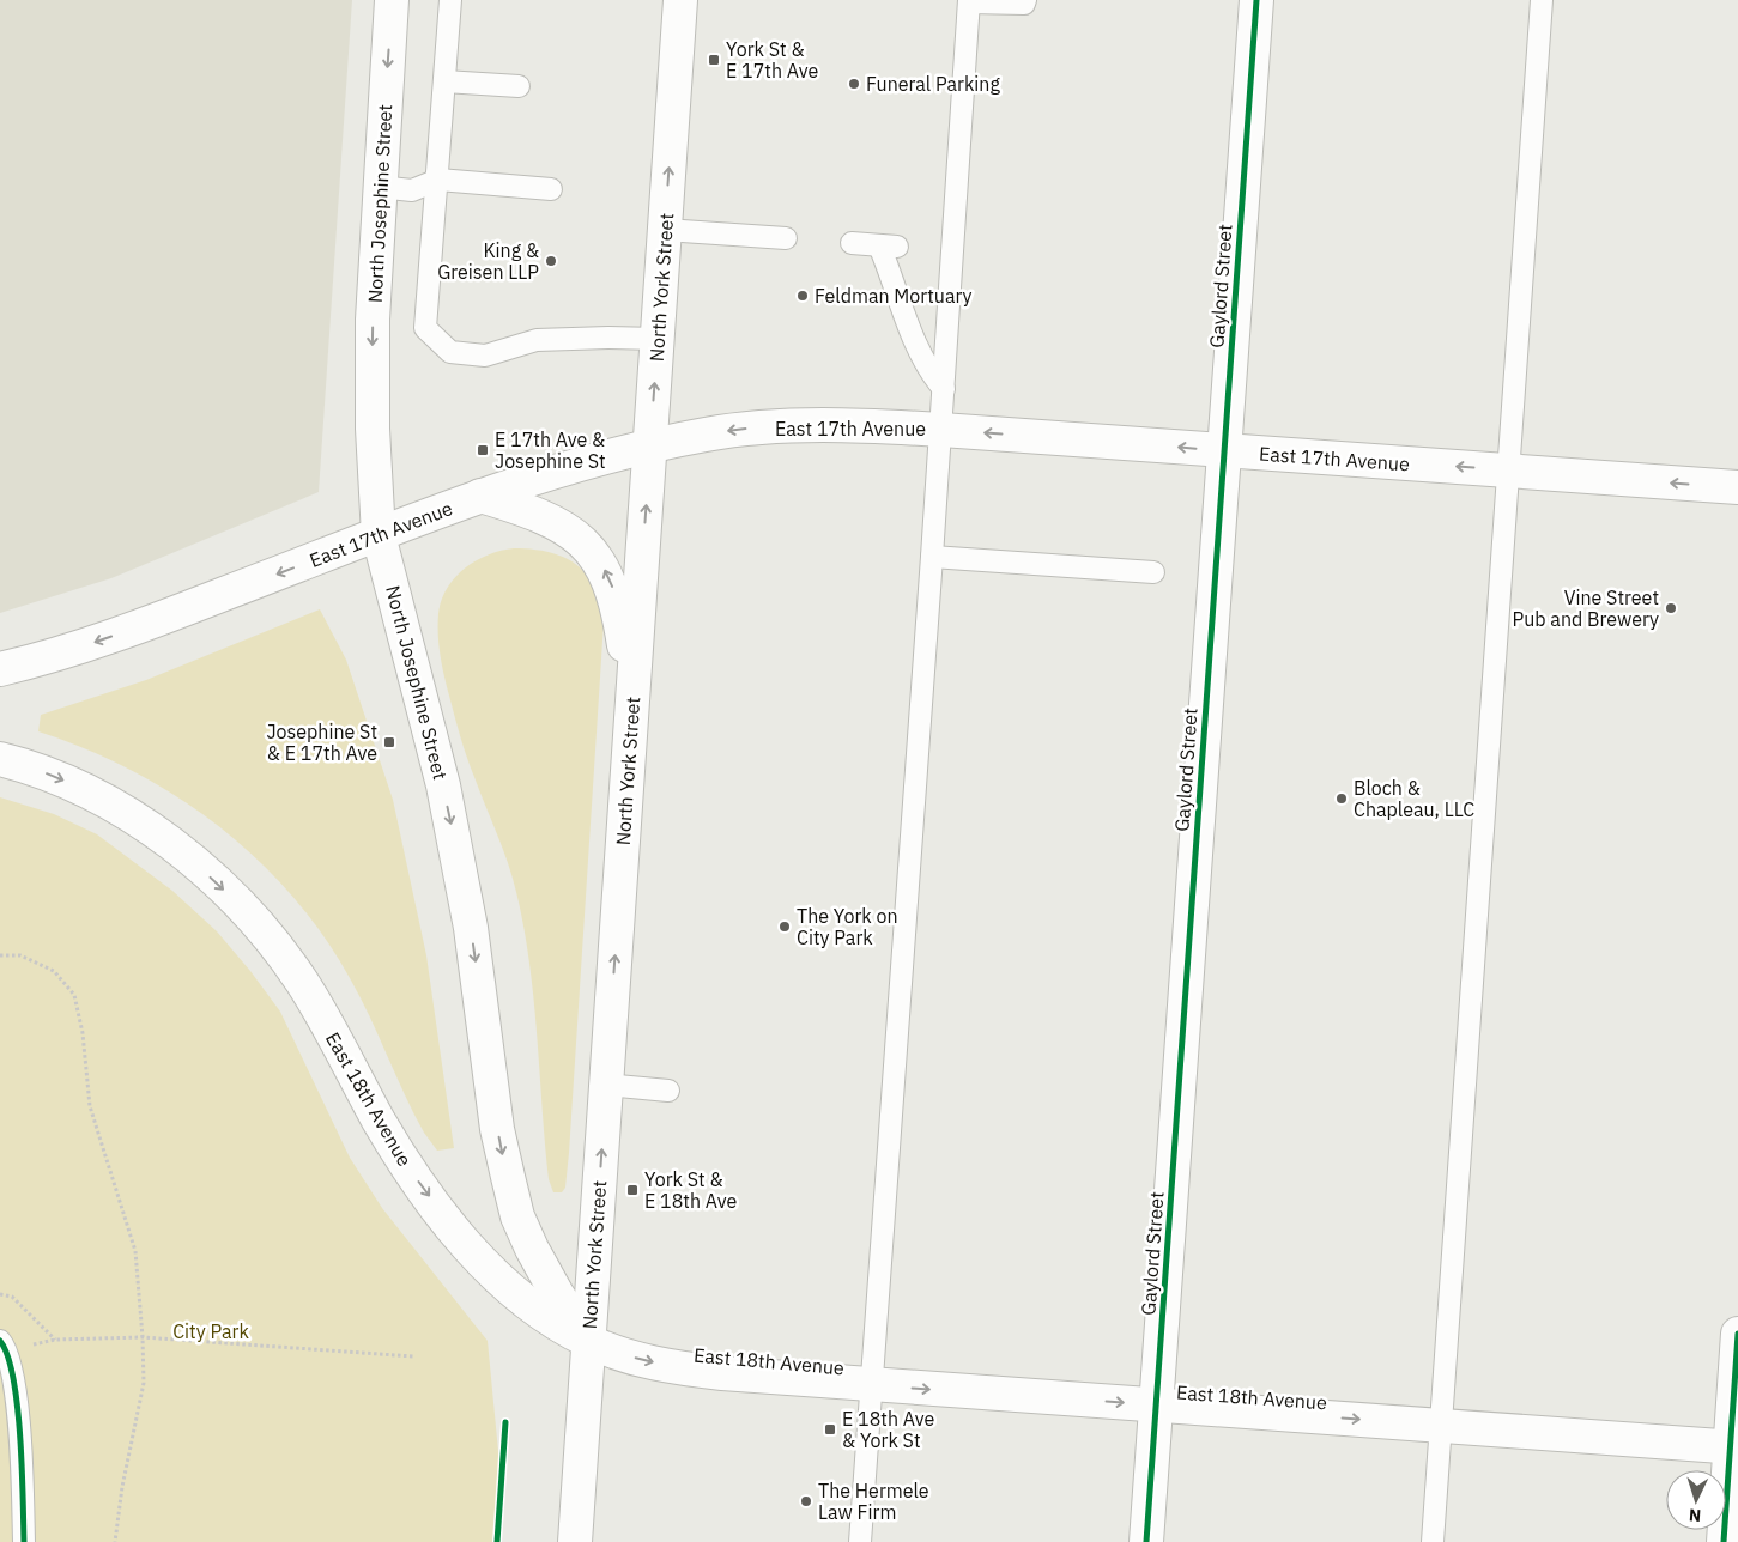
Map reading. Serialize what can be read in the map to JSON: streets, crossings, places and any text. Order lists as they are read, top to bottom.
{
  "streets": {
    "main road": [
      "North Josephine Street",
      "Gaylord Street",
      "North York Street",
      "East 17th Avenue",
      "East 18th Avenue"
    ]
  },
  "crossings": [
    ["North Josephine Street", "North York Street"],
    ["North Josephine Street", "East 17th Avenue"],
    ["North Josephine Street", "East 18th Avenue"],
    ["Gaylord Street", "East 17th Avenue"],
    ["Gaylord Street", "East 18th Avenue"],
    ["North York Street", "East 17th Avenue"],
    ["North York Street", "East 18th Avenue"]
  ],
  "one_way": [
    "North Josephine Street",
    "North York Street",
    "East 17th Avenue",
    "East 18th Avenue"
  ],
  "parks": ["City Park"],
  "places": {
    "transit": [
      "York St & E 17th Ave",
      "E 17th Ave & Josephine St",
      "Josephine St & E 17th Ave",
      "York St & E 18th Ave",
      "E 18th Ave & York St"
    ],
    "other": [
      "Funeral Parking",
      "King & Greisen LLP",
      "Feldman Mortuary",
      "Vine Street Pub and Brewery",
      "Bloch & Chapleau, LLC",
      "The York on City Park",
      "The Hermele Law Firm"
    ]
  },
  "north": "bottom"
}
